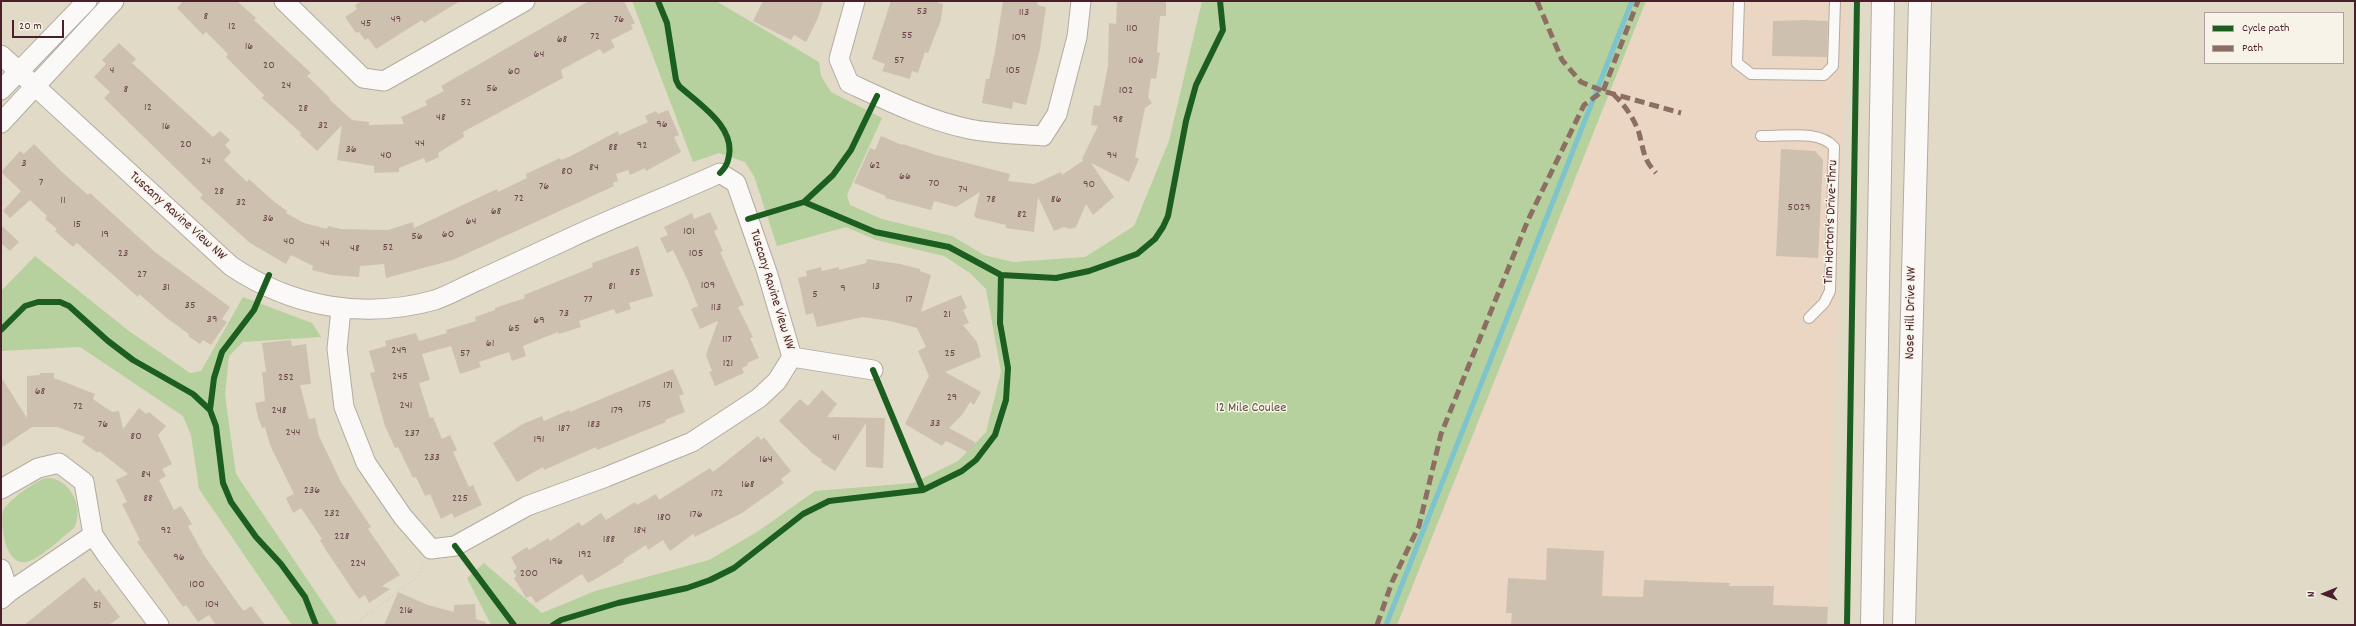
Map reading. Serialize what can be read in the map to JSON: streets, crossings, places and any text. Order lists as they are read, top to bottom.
{
  "streets": {
    "street": ["Tuscany Ravine View NW", "Nose Hill Drive NW"],
    "lane": ["Tim Horton's Drive-Thru"]
  },
  "parks": ["12 Mile Coulee"],
  "house_numbers": [
    "53",
    "113",
    "8",
    "49",
    "76",
    "45",
    "12",
    "110",
    "55",
    "72",
    "109",
    "68",
    "16",
    "64",
    "57",
    "106",
    "20",
    "4",
    "105",
    "60",
    "24",
    "56",
    "8",
    "102",
    "52",
    "12",
    "28",
    "48",
    "98",
    "96",
    "32",
    "16",
    "44",
    "20",
    "92",
    "88",
    "36",
    "40",
    "94",
    "24",
    "3",
    "62",
    "84",
    "80",
    "66",
    "7",
    "70",
    "90",
    "76",
    "74",
    "28",
    "72",
    "78",
    "86",
    "11",
    "32",
    "5029",
    "68",
    "82",
    "36",
    "64",
    "15",
    "101",
    "19",
    "60",
    "56",
    "40",
    "44",
    "52",
    "48",
    "23",
    "105",
    "85",
    "27",
    "109",
    "81",
    "13",
    "31",
    "9",
    "5",
    "77",
    "17",
    "35",
    "113",
    "73",
    "21",
    "39",
    "69",
    "65",
    "117",
    "61",
    "249",
    "57",
    "25",
    "121",
    "245",
    "252",
    "171",
    "68",
    "29",
    "175",
    "241",
    "72",
    "248",
    "179",
    "33",
    "76",
    "183",
    "187",
    "244",
    "237",
    "80",
    "41",
    "191",
    "233",
    "164",
    "84",
    "168",
    "236",
    "172",
    "88",
    "225",
    "232",
    "176",
    "180",
    "92",
    "184",
    "228",
    "188",
    "192",
    "96",
    "196",
    "224",
    "200",
    "100",
    "104",
    "51",
    "216"
  ],
  "legend": ["Cycle path", "Path"],
  "scale_bar": "20 m",
  "north": "left"
}
